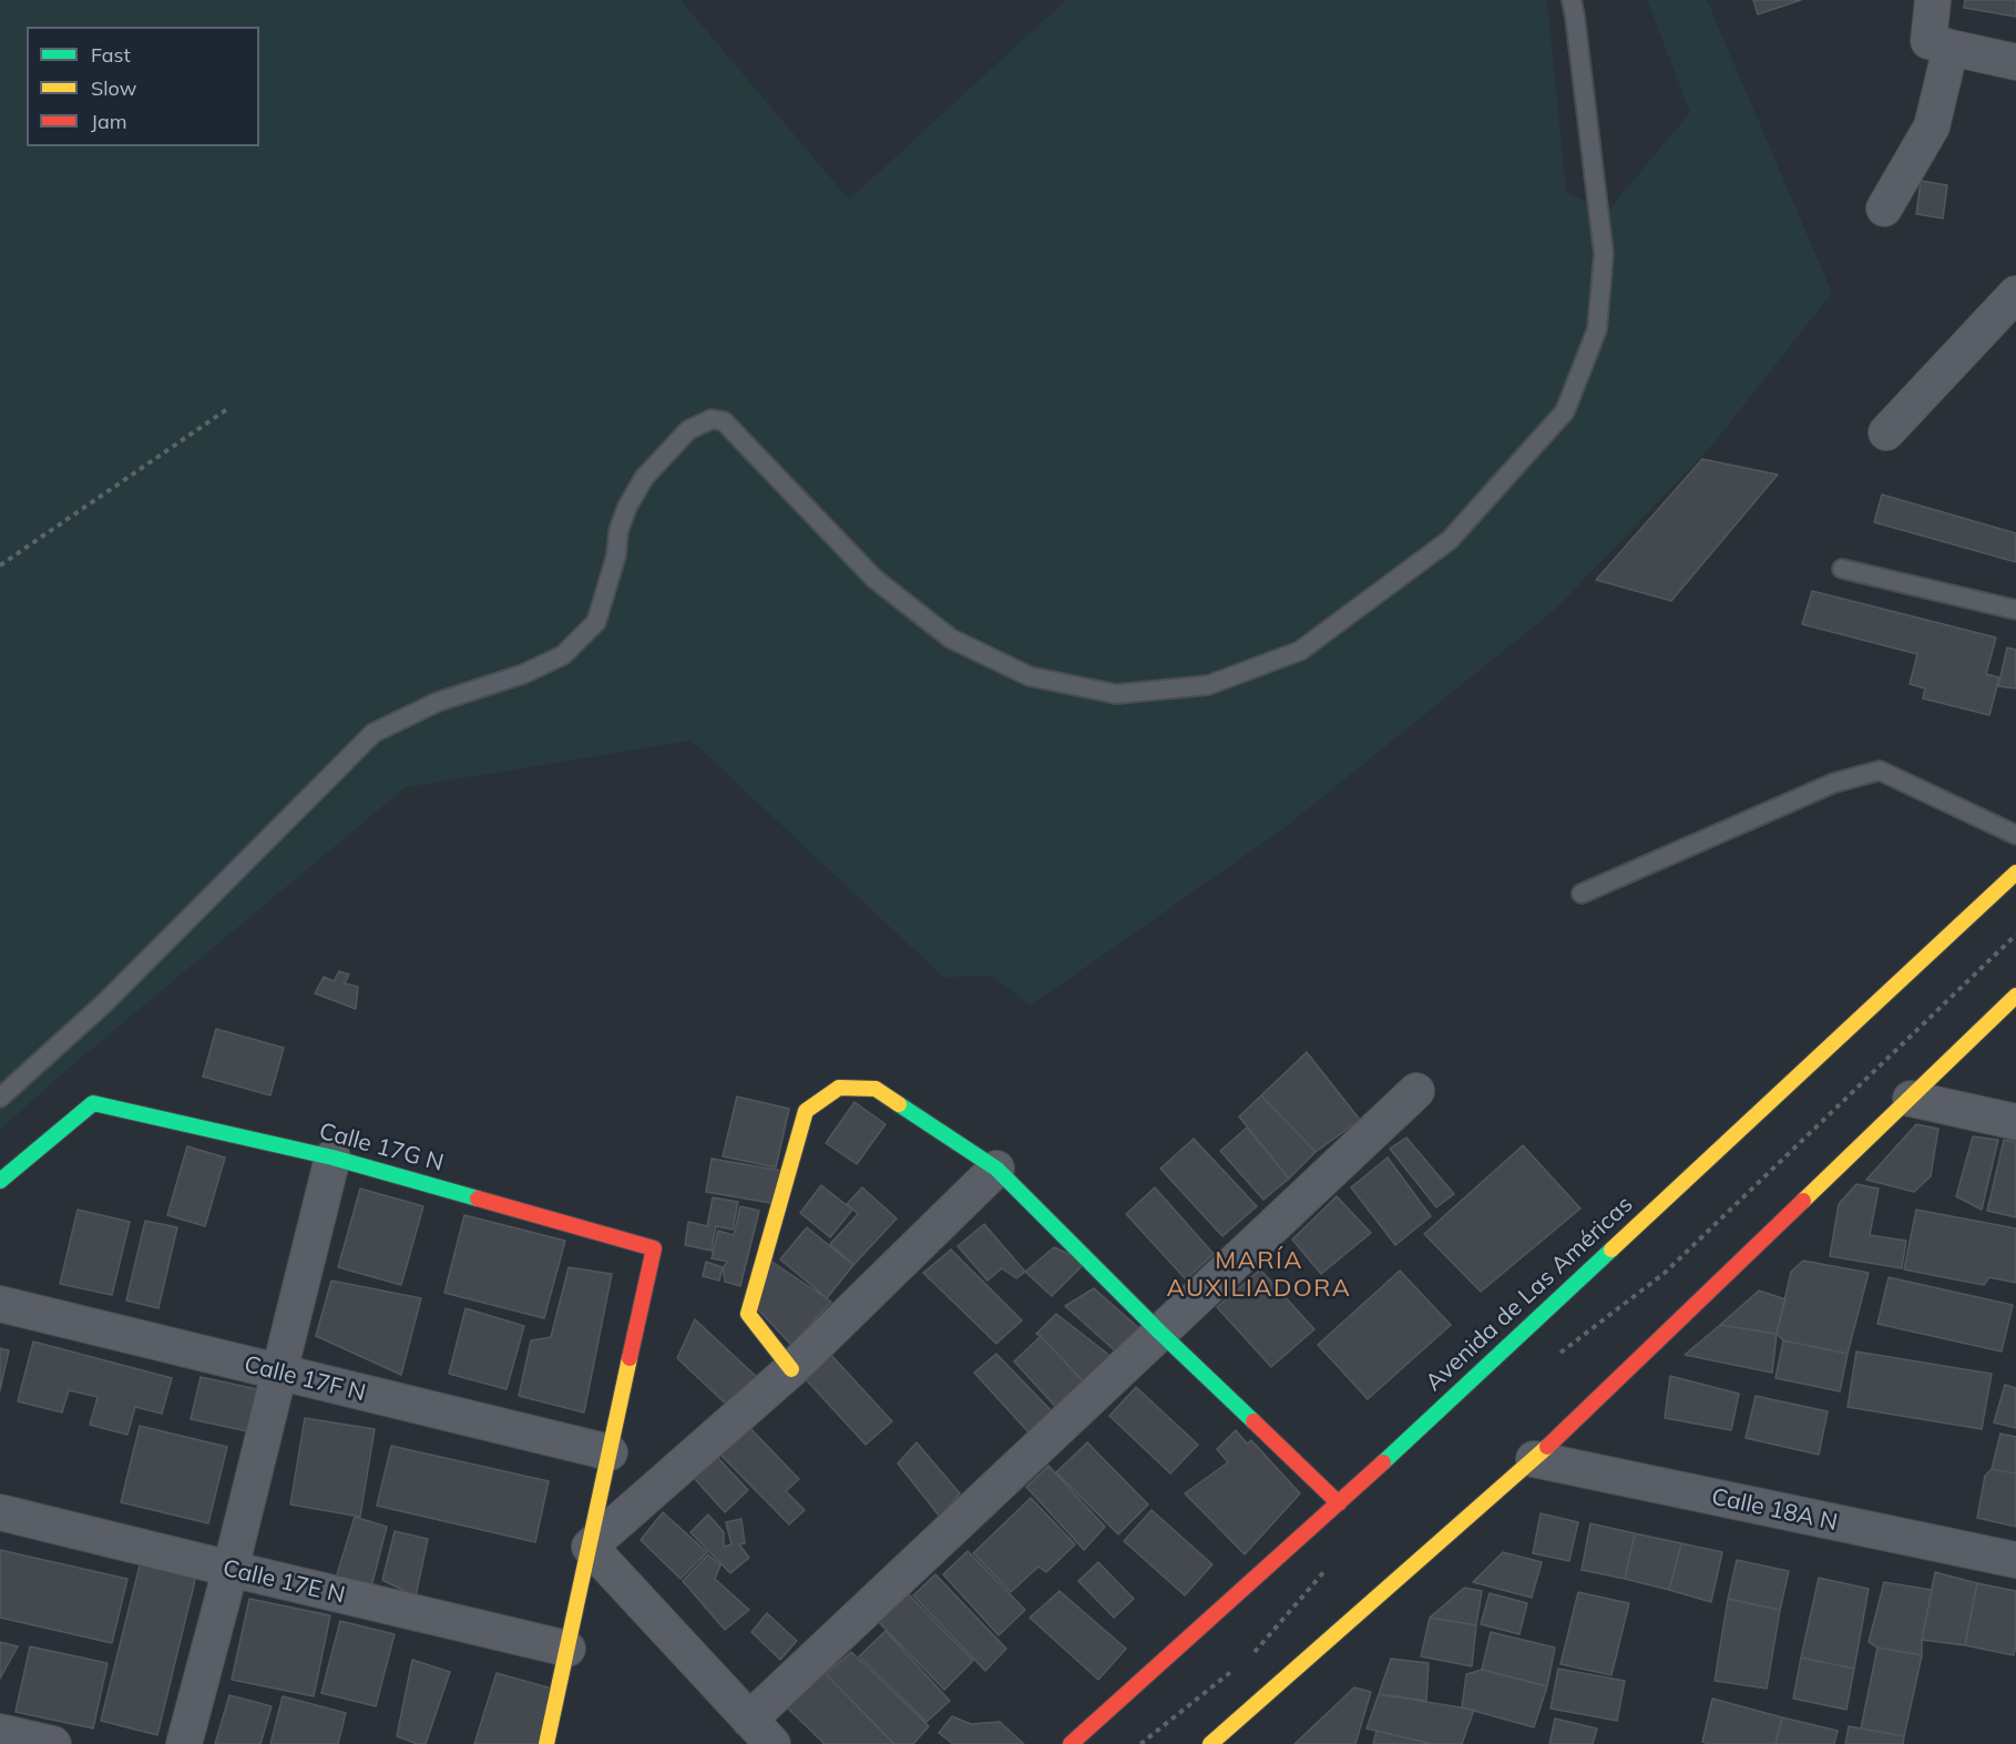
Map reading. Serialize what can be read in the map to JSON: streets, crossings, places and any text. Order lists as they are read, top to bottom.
{
  "streets": {
    "main road": ["Calle 17G N", "Avenida de Las Américas"],
    "street": ["Calle 17F N", "Calle 18A N", "Calle 17E N"]
  },
  "crossings": [
    ["Calle 17G N", "Calle 17F N"]
  ],
  "districts": ["MARÍA AUXILIADORA"],
  "legend": ["Fast", "Slow", "Jam"]
}
